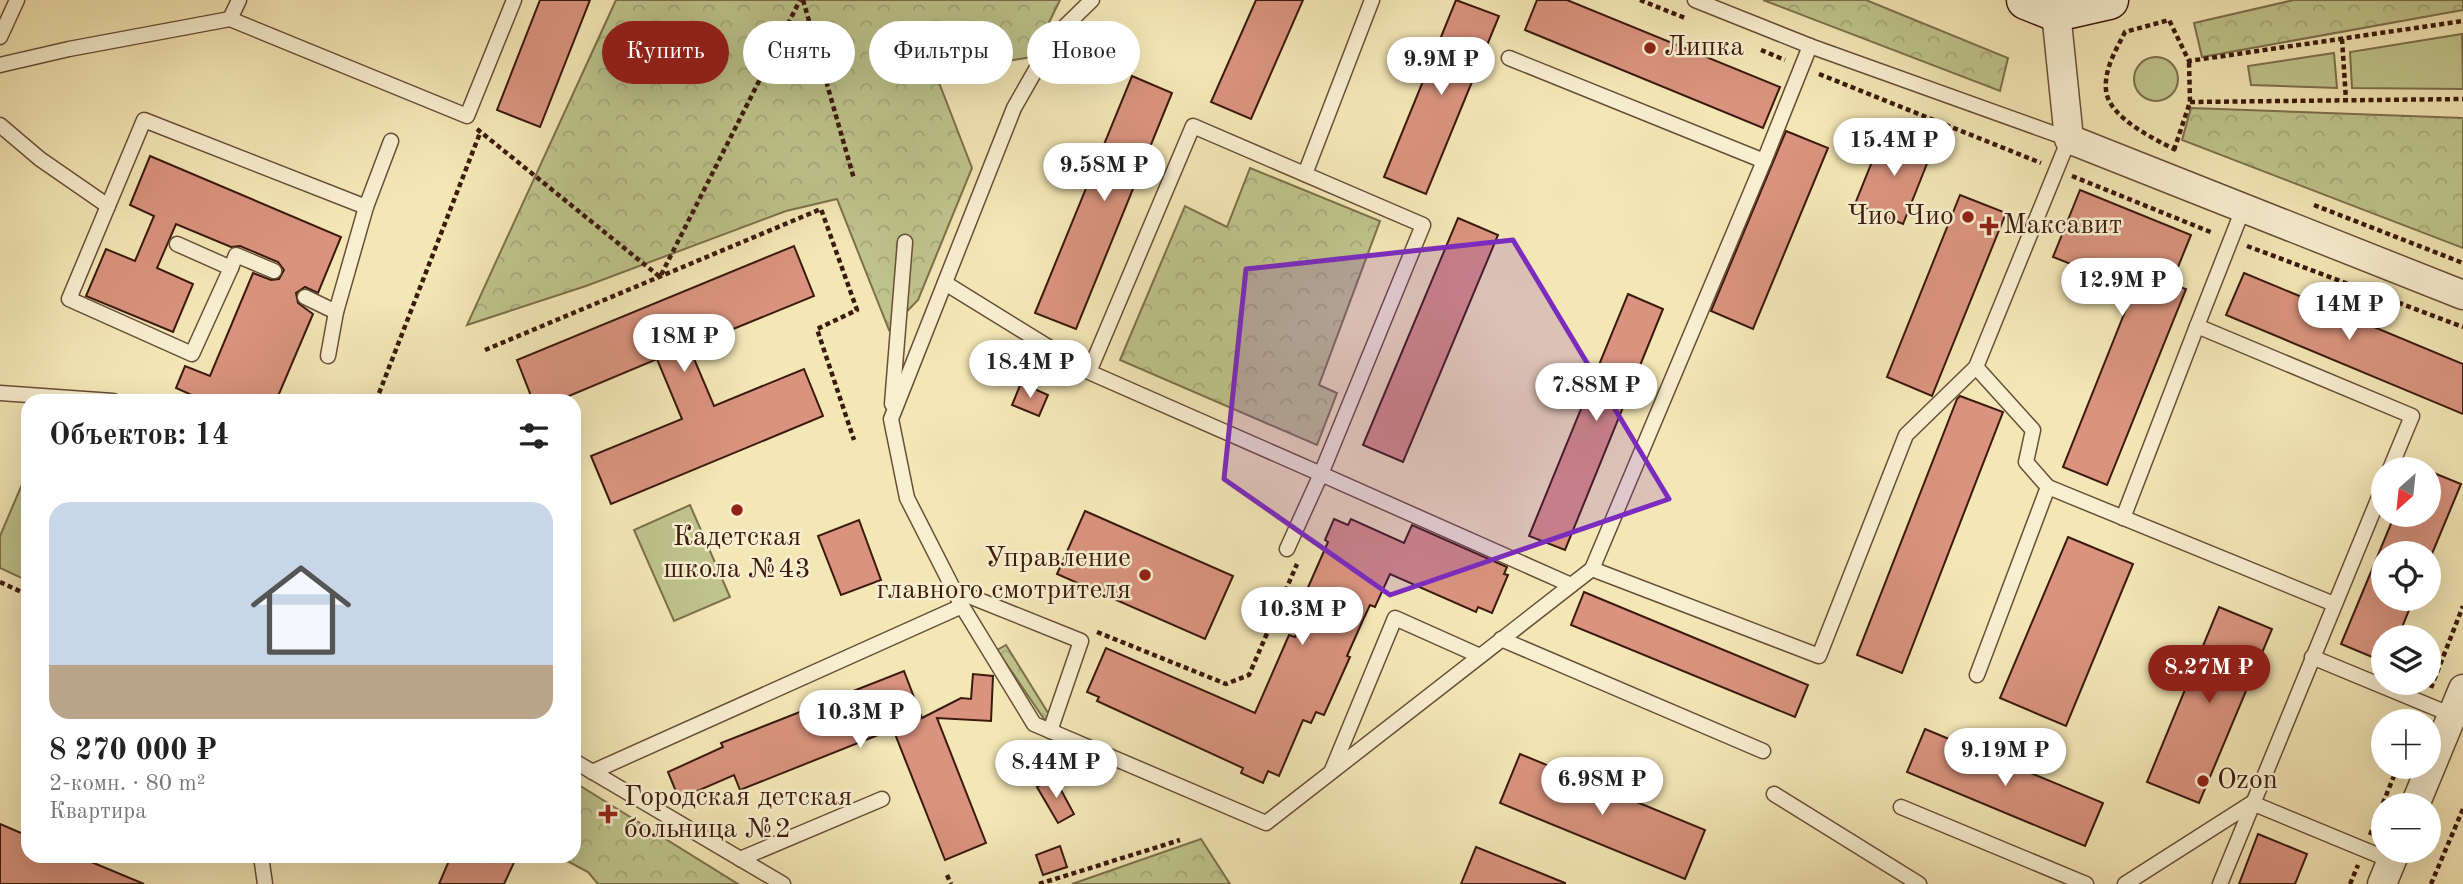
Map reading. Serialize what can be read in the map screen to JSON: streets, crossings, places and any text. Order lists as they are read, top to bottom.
{
  "places": {
    "other": [
      "Липка",
      "Чио Чио",
      "Кадетская школа №43",
      "Управление главного смотрителя",
      "Ozon"
    ],
    "health": ["Максавит", "Городская детская больница №2"]
  },
  "north": "bottom left",
  "page": {
    "chip": [
      "Купить",
      "Снять",
      "Фильтры",
      "Новое"
    ],
    "price": [
      "9.9M ₽",
      "15.4M ₽",
      "9.58M ₽",
      "12.9M ₽",
      "14M ₽",
      "18M ₽",
      "18.4M ₽",
      "7.88M ₽",
      "10.3M ₽",
      "8.27M ₽",
      "10.3M ₽",
      "9.19M ₽",
      "8.44M ₽",
      "6.98M ₽"
    ],
    "heading": "Объектов: 14",
    "map_buttons": ["+", "−"],
    "list": [
      {
        "name": "8 270 000 ₽",
        "note": "2-комн. · 80 m² · Квартира"
      }
    ]
  }
}
